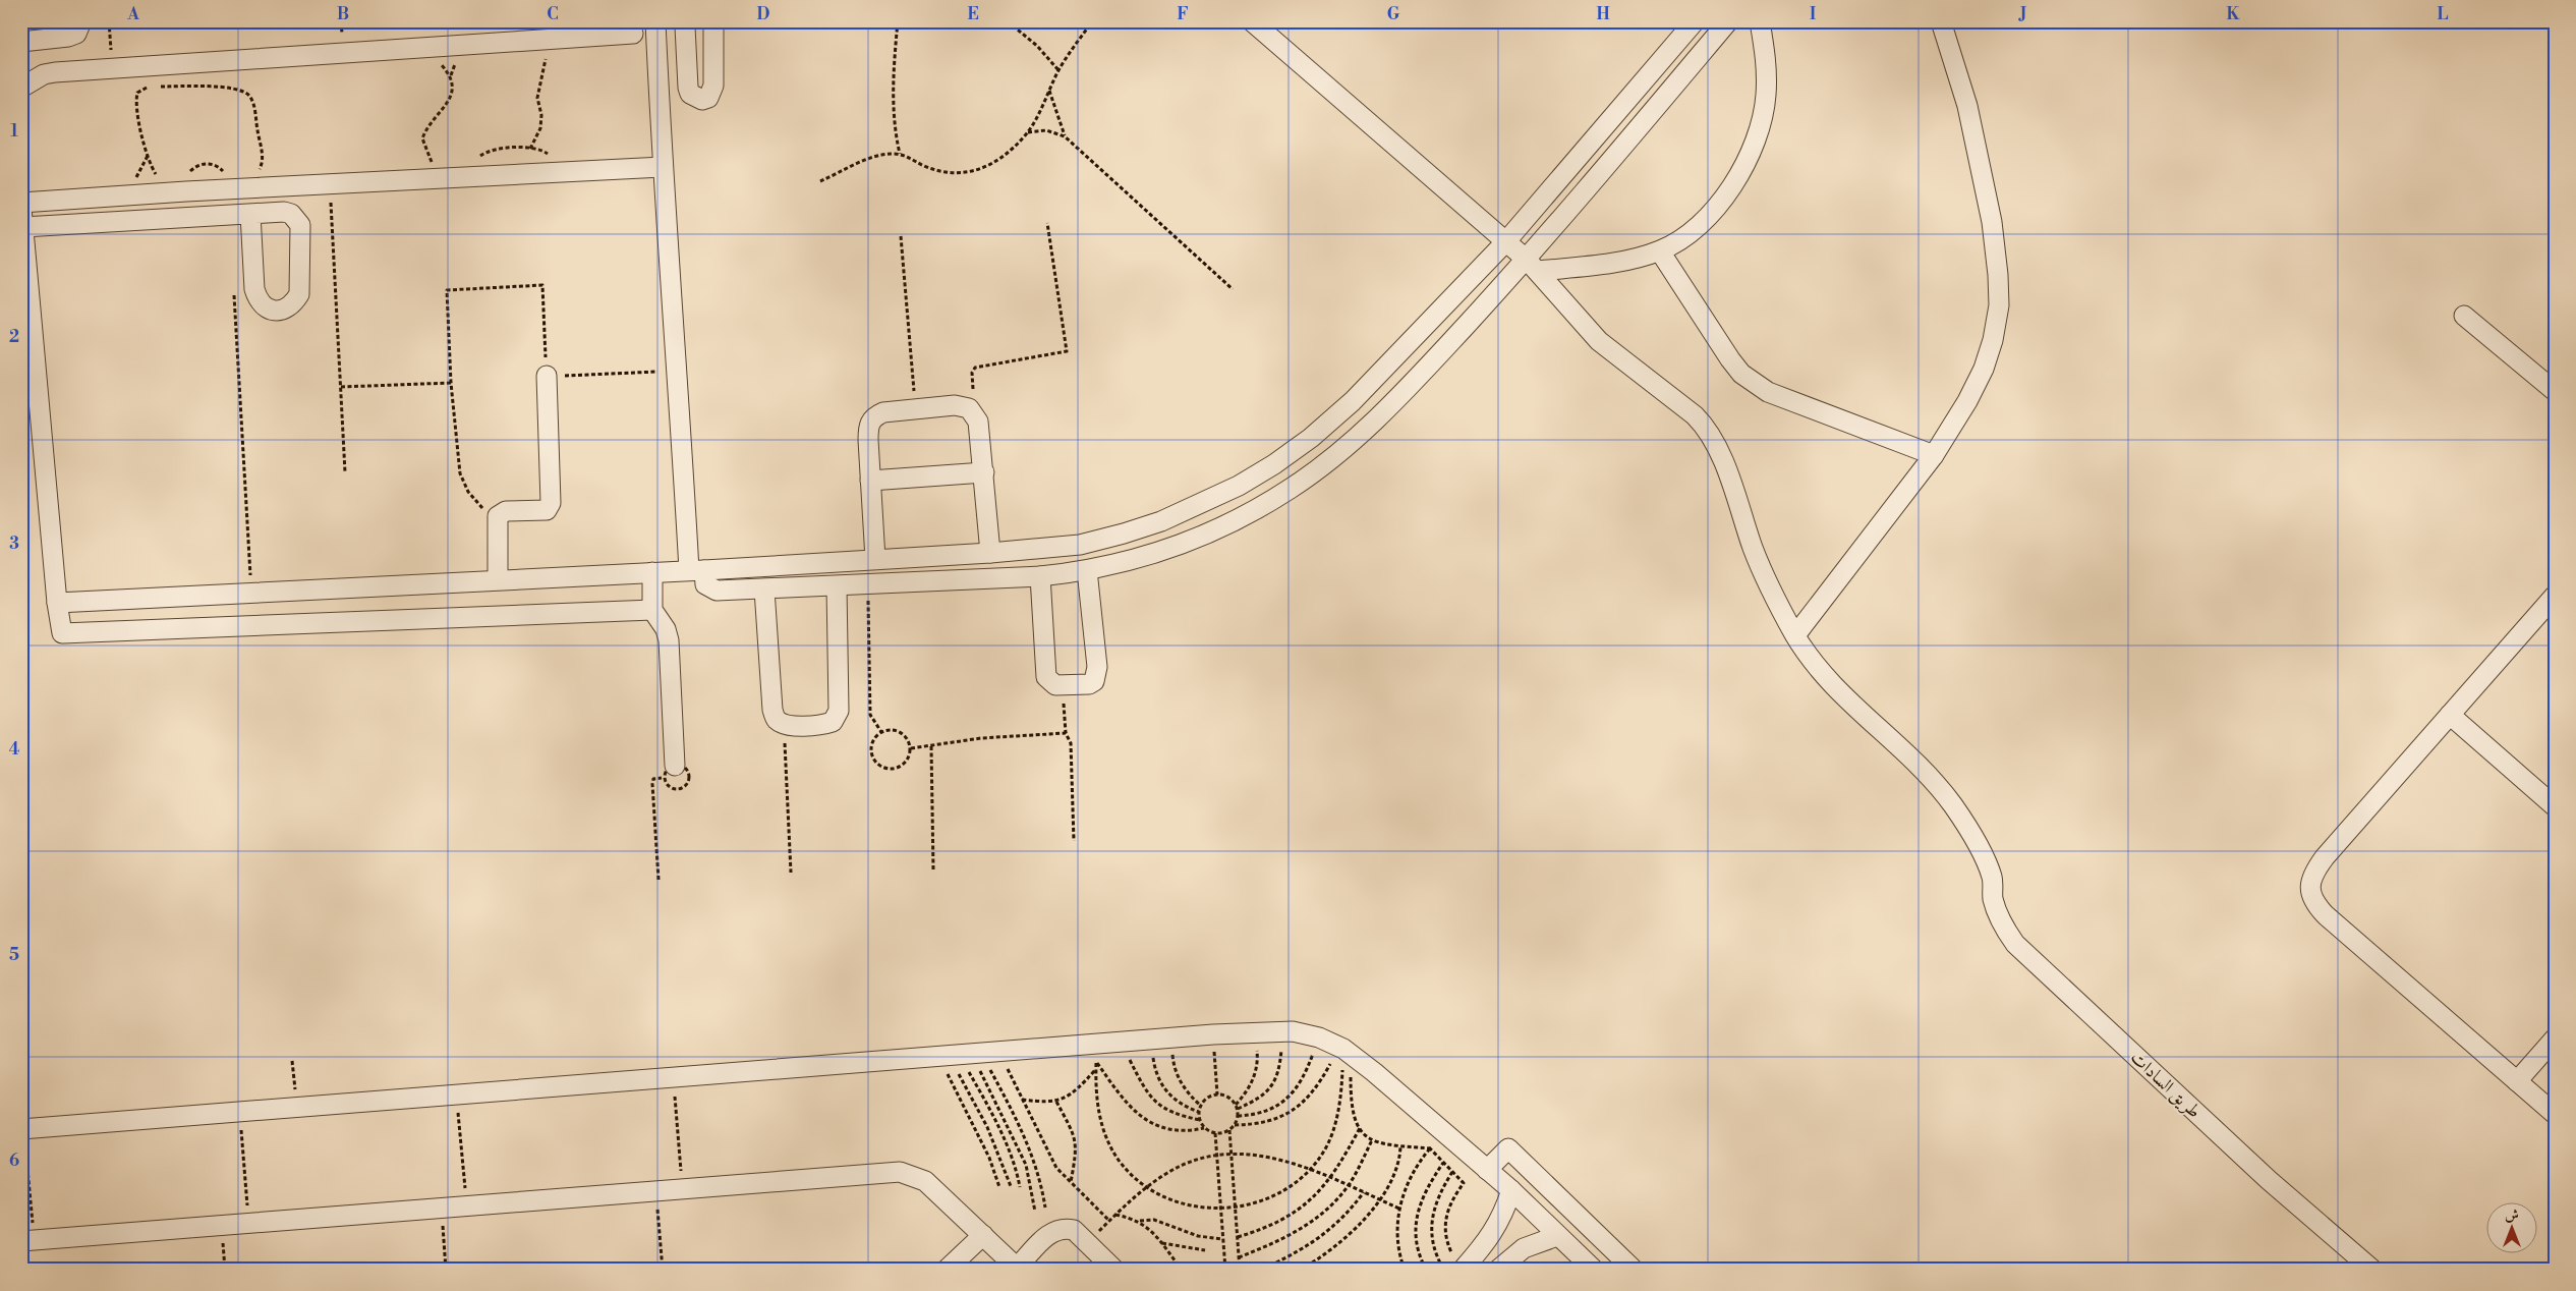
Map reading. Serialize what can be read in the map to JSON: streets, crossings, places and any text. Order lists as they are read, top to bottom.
{
  "streets": {
    "street": ["طريق السادات"]
  },
  "north": "top",
  "grid": {
    "columns": [
      "A",
      "B",
      "C",
      "D",
      "E",
      "F",
      "G",
      "H",
      "I",
      "J",
      "K",
      "L"
    ],
    "rows": [
      "1",
      "2",
      "3",
      "4",
      "5",
      "6"
    ]
  }
}
